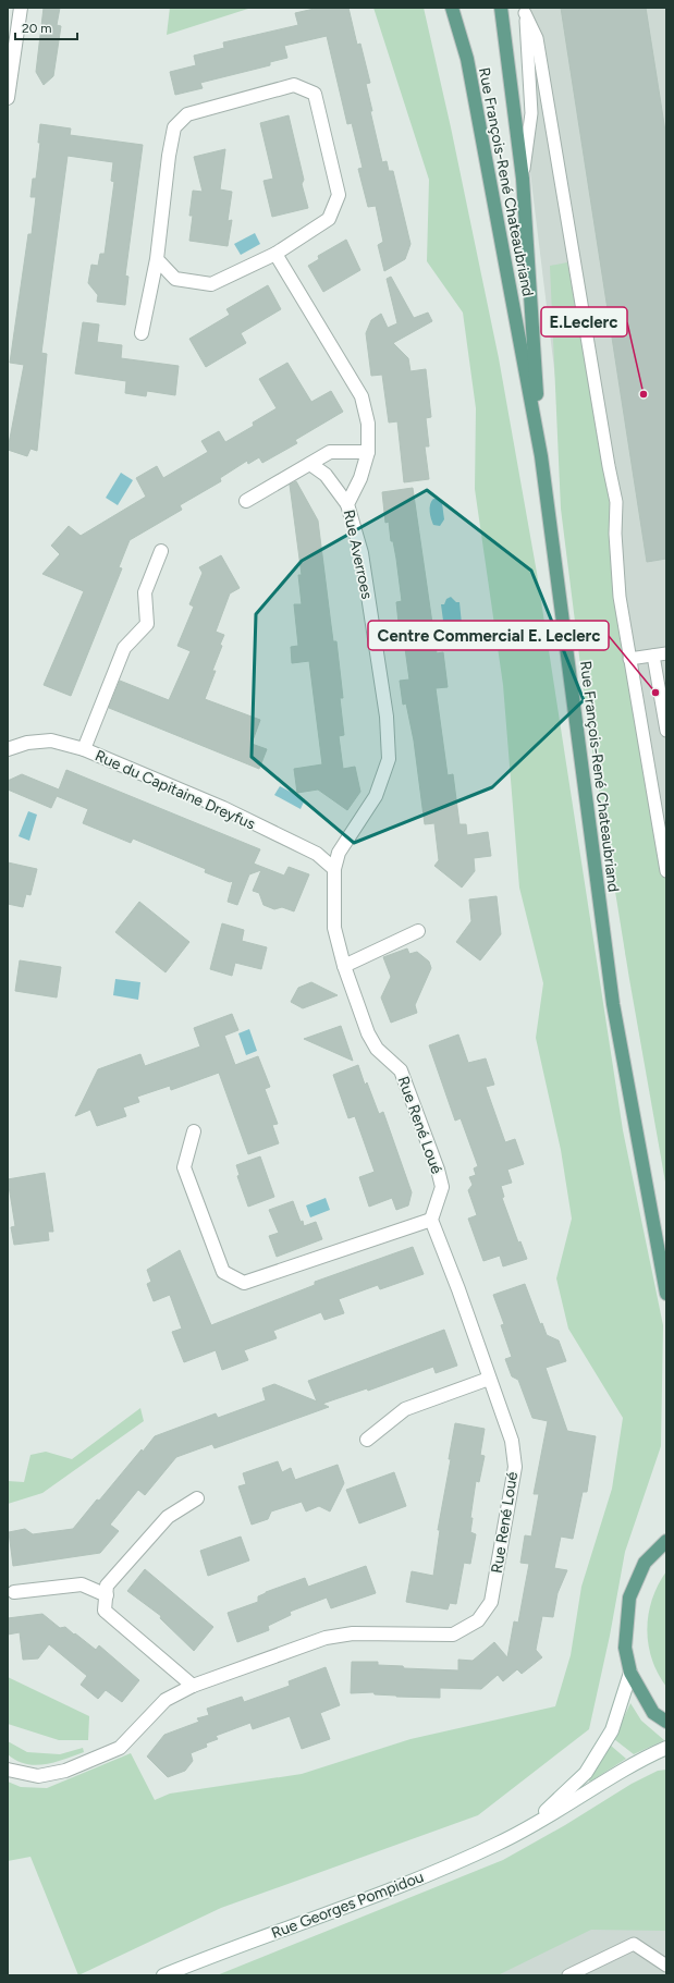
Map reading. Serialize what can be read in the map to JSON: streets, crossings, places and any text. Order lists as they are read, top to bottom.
{
  "streets": {
    "main road": ["Rue François-René Chateaubriand"],
    "street": [
      "Rue Averroes",
      "Rue du Capitaine Dreyfus",
      "Rue René Loué",
      "Rue Georges Pompidou"
    ]
  },
  "crossings": [
    ["Rue Averroes", "Rue du Capitaine Dreyfus"],
    ["Rue Averroes", "Rue René Loué"],
    ["Rue du Capitaine Dreyfus", "Rue René Loué"]
  ],
  "places": ["E.Leclerc", "Centre Commercial E. Leclerc"],
  "scale_bar": "20 m"
}
